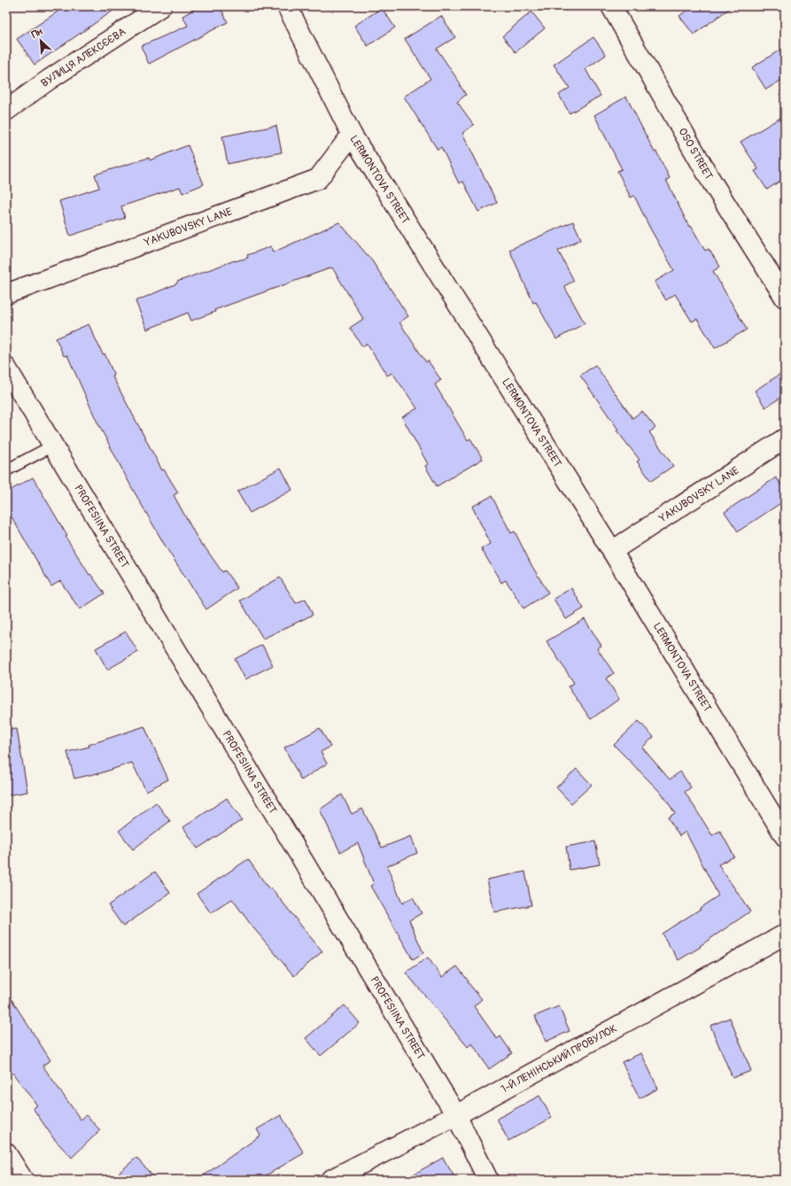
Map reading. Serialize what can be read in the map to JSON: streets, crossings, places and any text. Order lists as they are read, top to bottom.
{
  "streets": {
    "street": [
      "ВУЛИЦЯ АЛЕКСЄЄВА",
      "OSO STREET",
      "LERMONTOVA STREET",
      "YAKUBOVSKY LANE",
      "PROFESIINA STREET",
      "1-Й ЛЕНІНСЬКИЙ ПРОВУЛОК"
    ]
  },
  "crossings": [
    ["LERMONTOVA STREET", "YAKUBOVSKY LANE"],
    ["PROFESIINA STREET", "1-Й ЛЕНІНСЬКИЙ ПРОВУЛОК"]
  ],
  "north": "top left"
}
